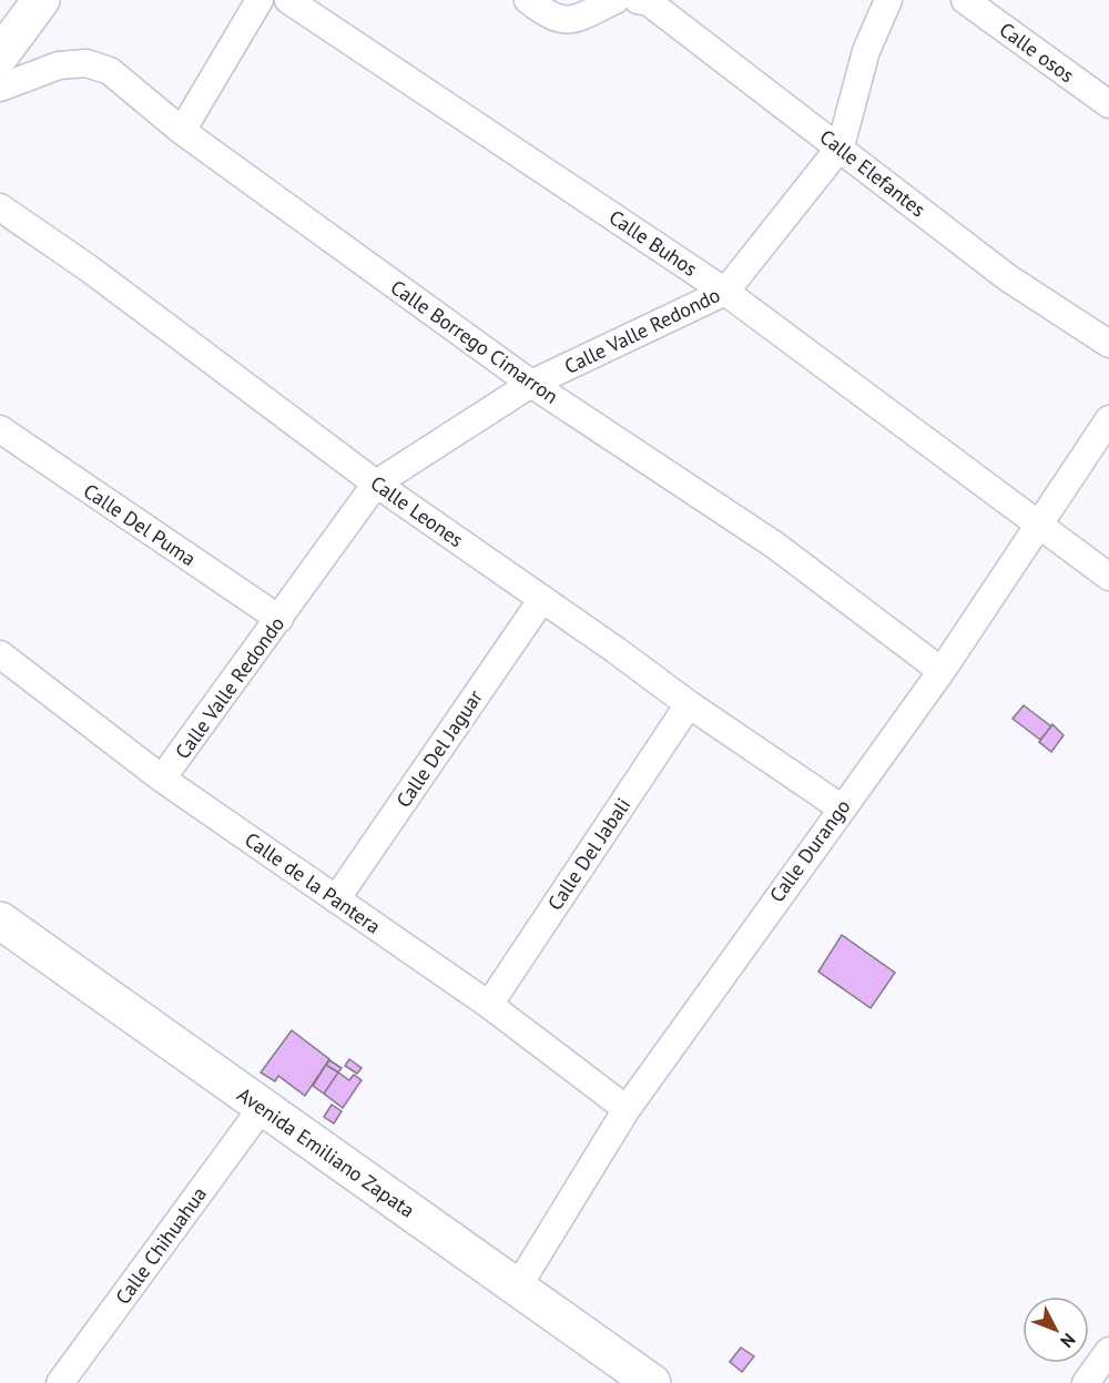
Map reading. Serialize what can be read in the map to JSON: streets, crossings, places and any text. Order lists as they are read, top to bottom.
{
  "streets": {
    "main road": ["Avenida Emiliano Zapata"],
    "street": [
      "Calle osos",
      "Calle Elefantes",
      "Calle Buhos",
      "Calle Valle Redondo",
      "Calle Borrego Cimarron",
      "Calle Leones",
      "Calle Del Puma",
      "Calle Del Jaguar",
      "Calle Durango",
      "Calle Del Jabali",
      "Calle de la Pantera",
      "Calle Chihuahua"
    ]
  },
  "crossings": [
    ["Calle Elefantes", "Calle Valle Redondo"],
    ["Calle Buhos", "Calle Valle Redondo"],
    ["Calle Buhos", "Calle Durango"],
    ["Calle Valle Redondo", "Calle Borrego Cimarron"],
    ["Calle Valle Redondo", "Calle Leones"],
    ["Calle Valle Redondo", "Calle Del Puma"],
    ["Calle Valle Redondo", "Calle de la Pantera"],
    ["Calle Borrego Cimarron", "Calle Durango"],
    ["Calle Leones", "Calle Del Jaguar"],
    ["Calle Leones", "Calle Durango"],
    ["Calle Leones", "Calle Del Jabali"],
    ["Calle Del Jaguar", "Calle de la Pantera"],
    ["Calle Durango", "Calle de la Pantera"],
    ["Calle Durango", "Avenida Emiliano Zapata"],
    ["Calle Del Jabali", "Calle de la Pantera"],
    ["Avenida Emiliano Zapata", "Calle Chihuahua"]
  ],
  "north": "bottom right"
}
